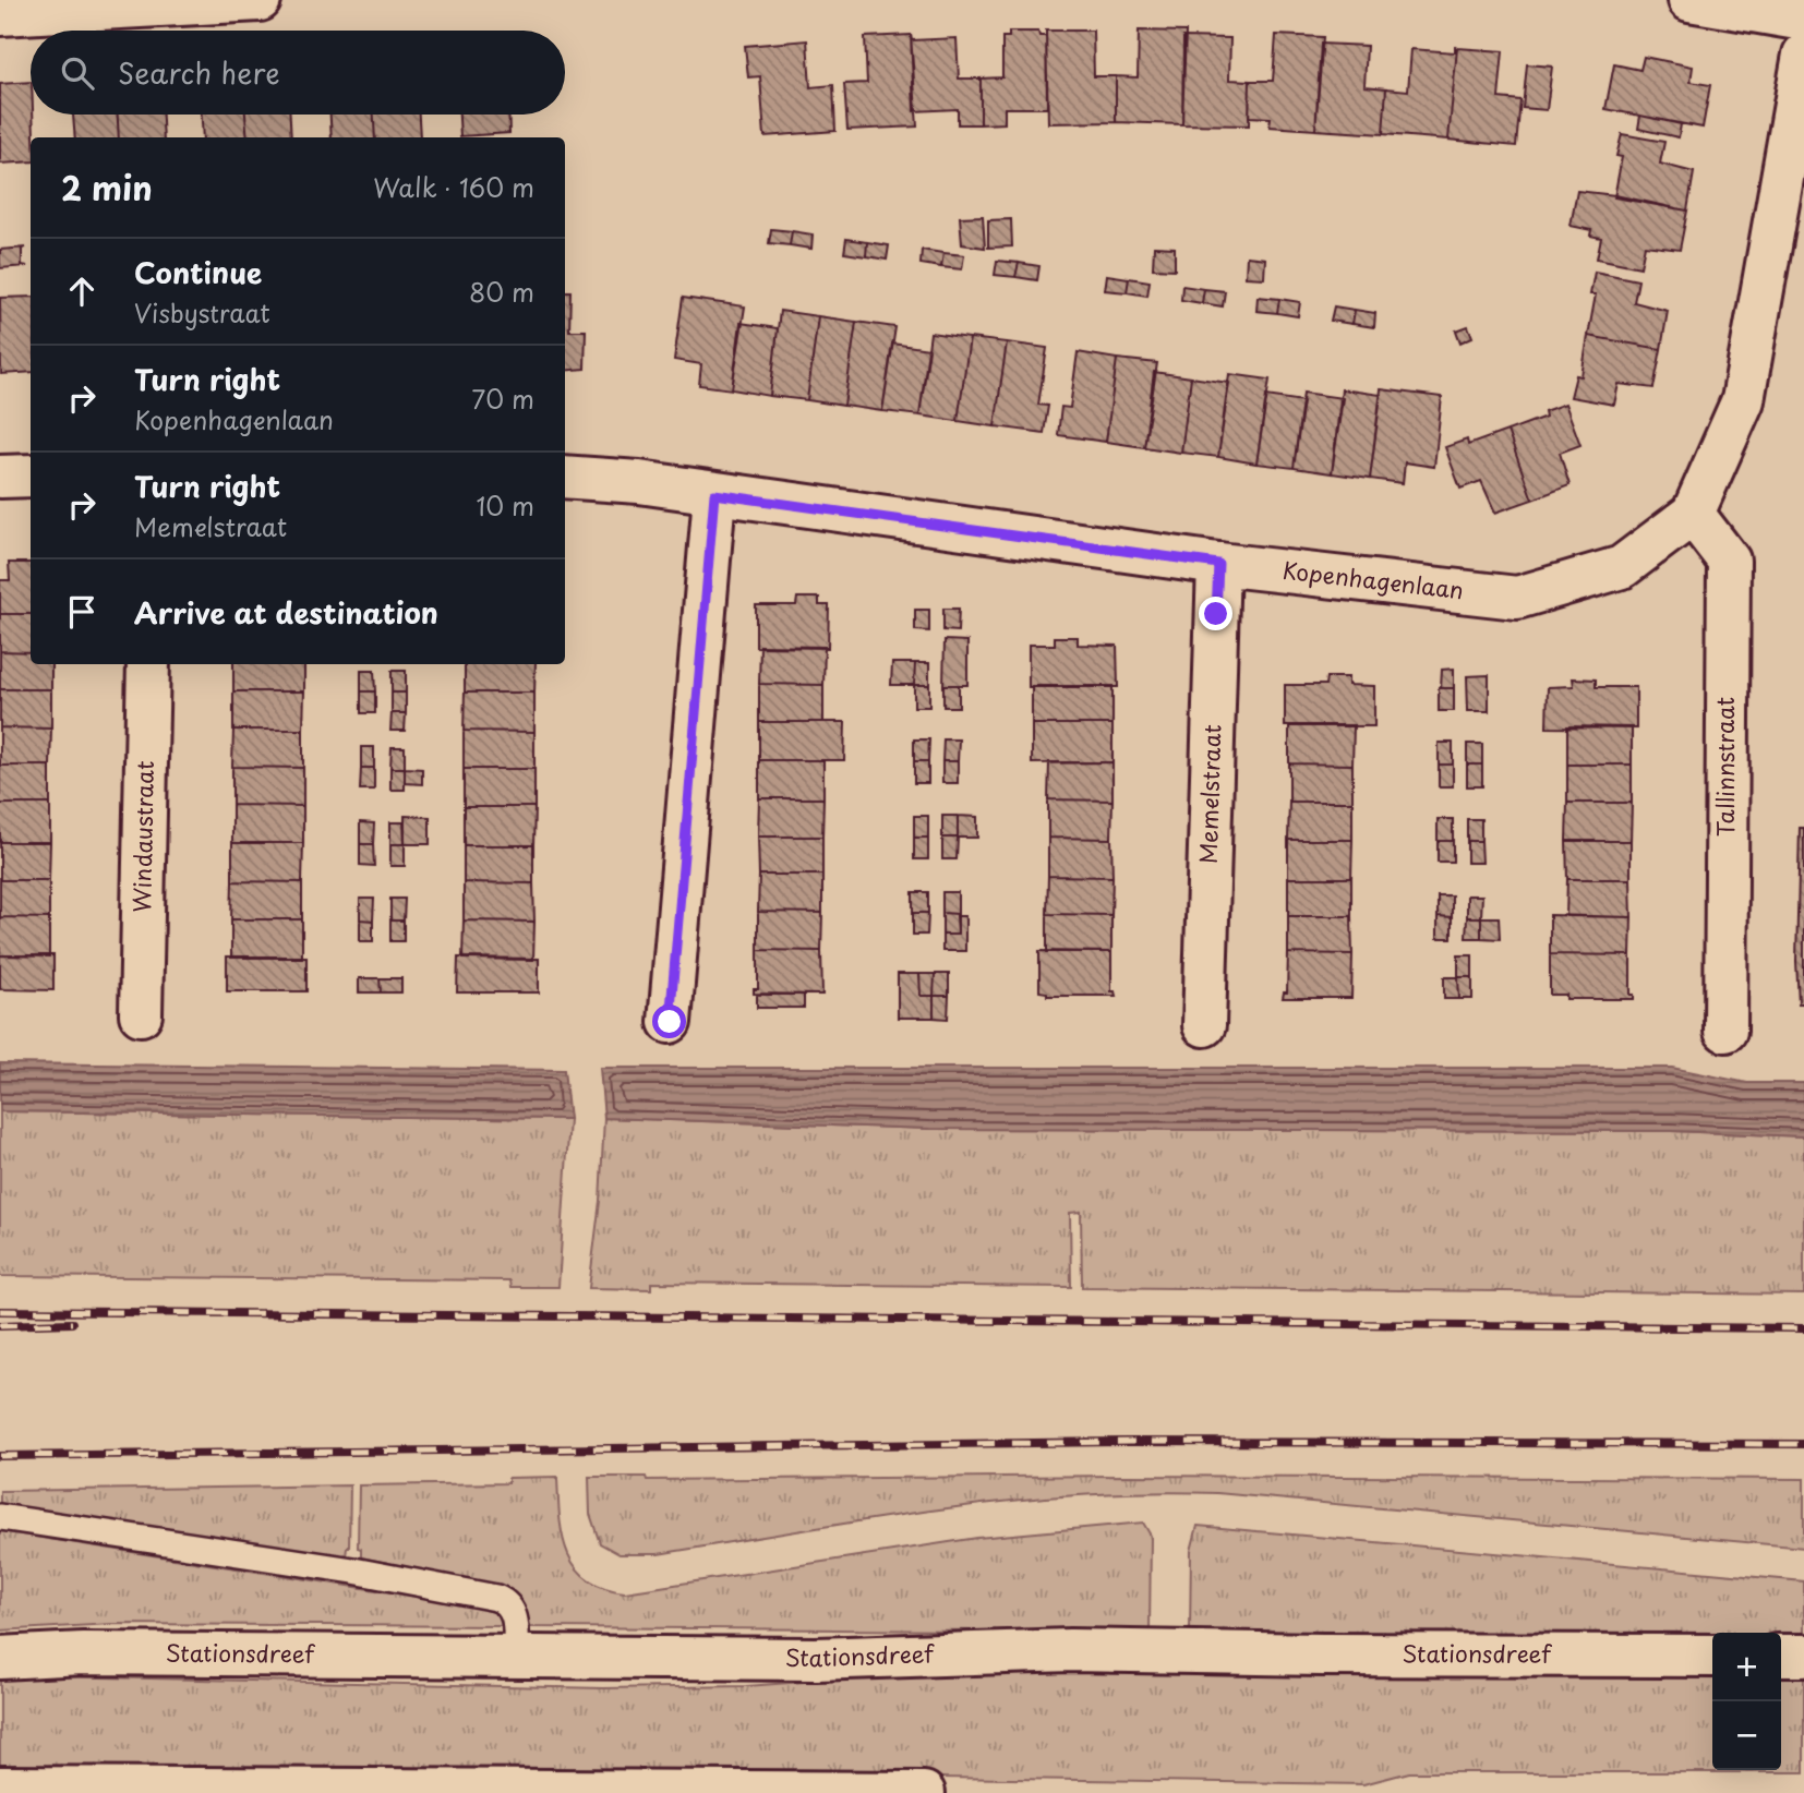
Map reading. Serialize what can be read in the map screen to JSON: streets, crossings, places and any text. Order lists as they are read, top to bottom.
{
  "streets": {
    "street": [
      "Kopenhagenlaan",
      "Tallinnstraat",
      "Memelstraat",
      "Windaustraat",
      "Stationsdreef"
    ]
  },
  "crossings": [
    ["Kopenhagenlaan", "Tallinnstraat"],
    ["Kopenhagenlaan", "Memelstraat"]
  ],
  "page": {
    "search": "Search here",
    "heading": ["2 min", "Walk · 160 m"],
    "list": [
      ["Continue", "Visbystraat", "80 m"],
      ["Turn right", "Kopenhagenlaan", "70 m"],
      ["Turn right", "Memelstraat", "10 m"],
      "Arrive at destination"
    ],
    "map_buttons": ["+", "−"]
  }
}
